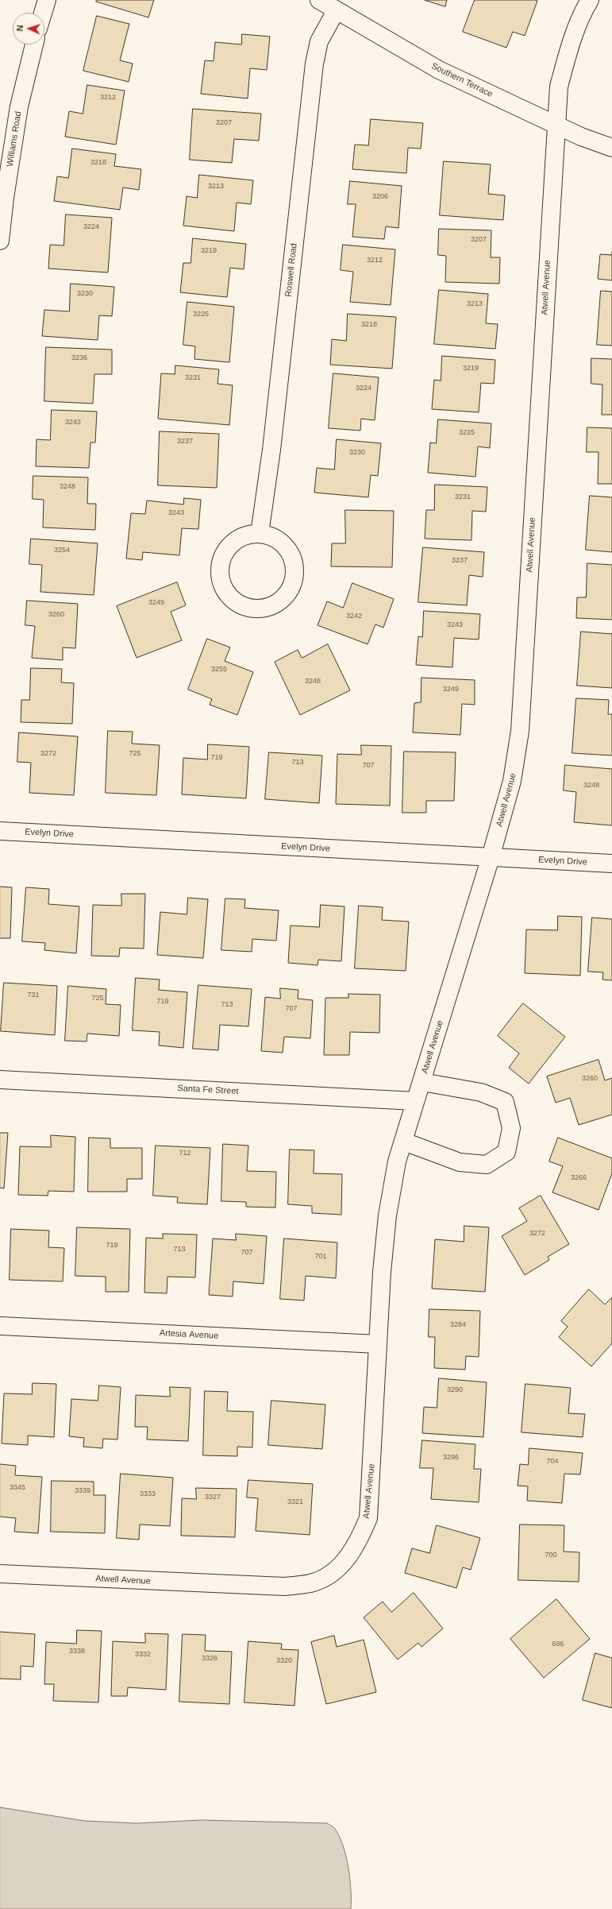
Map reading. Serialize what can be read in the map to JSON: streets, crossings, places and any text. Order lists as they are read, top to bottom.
{
  "streets": {
    "street": [
      "Southern Terrace",
      "Williams Road",
      "Roswell Road",
      "Atwell Avenue",
      "Evelyn Drive",
      "Santa Fe Street",
      "Artesia Avenue"
    ]
  },
  "crossings": [
    ["Southern Terrace", "Roswell Road"],
    ["Southern Terrace", "Atwell Avenue"],
    ["Atwell Avenue", "Evelyn Drive"],
    ["Atwell Avenue", "Santa Fe Street"],
    ["Atwell Avenue", "Artesia Avenue"]
  ],
  "house_numbers": [
    "3212",
    "3207",
    "3218",
    "3213",
    "3206",
    "3224",
    "3207",
    "3219",
    "3212",
    "3230",
    "3213",
    "3225",
    "3218",
    "3236",
    "3219",
    "3231",
    "3224",
    "3242",
    "3225",
    "3237",
    "3230",
    "3248",
    "3231",
    "3243",
    "3254",
    "3237",
    "3249",
    "3260",
    "3242",
    "3243",
    "3255",
    "3248",
    "3249",
    "3272",
    "725",
    "719",
    "713",
    "707",
    "3248",
    "731",
    "725",
    "719",
    "713",
    "707",
    "3260",
    "712",
    "3266",
    "3272",
    "719",
    "713",
    "707",
    "701",
    "3284",
    "3290",
    "3296",
    "704",
    "3345",
    "3339",
    "3333",
    "3327",
    "3321",
    "700",
    "696",
    "3338",
    "3332",
    "3326",
    "3320"
  ],
  "north": "left"
}
